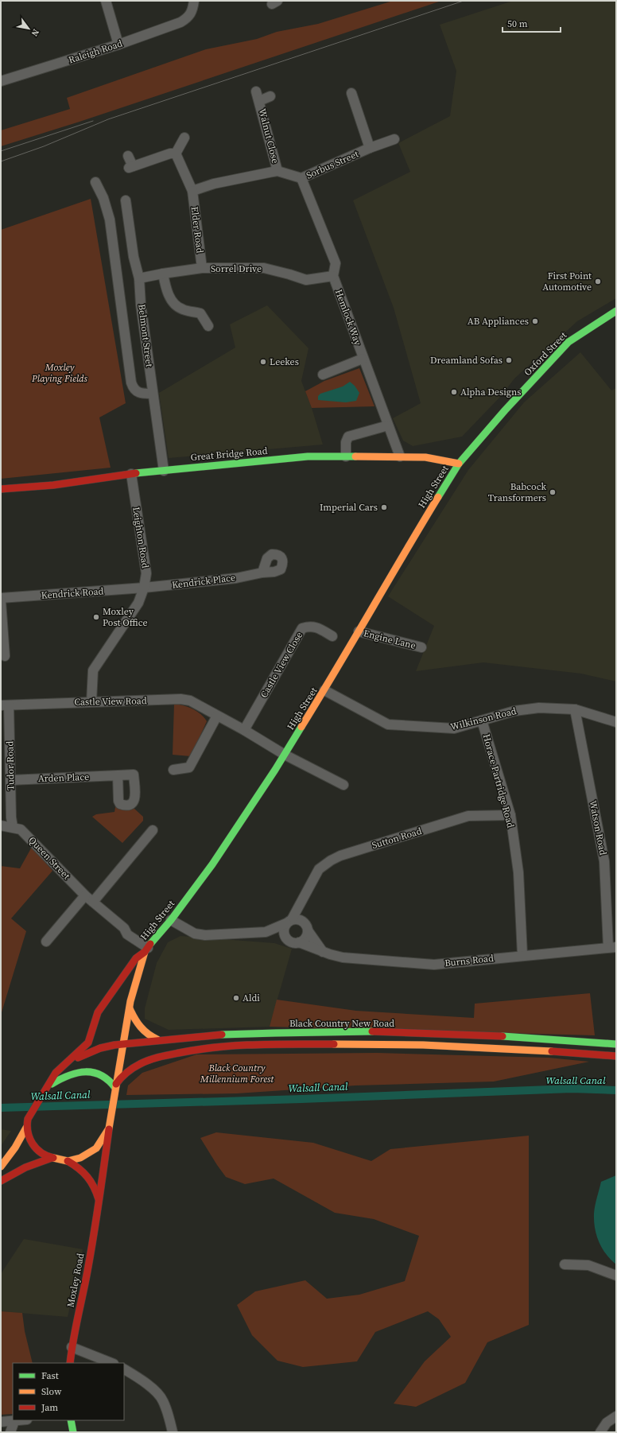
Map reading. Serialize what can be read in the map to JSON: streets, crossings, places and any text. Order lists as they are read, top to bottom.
{
  "streets": {
    "main road": [
      "Oxford Street",
      "Great Bridge Road",
      "High Street",
      "Black Country New Road",
      "Moxley Road"
    ],
    "street": [
      "Raleigh Road",
      "Walnut Close",
      "Sorbus Street",
      "Elder Road",
      "Sorrel Drive",
      "Hemlock Way",
      "Belmont Street",
      "Leighton Road",
      "Kendrick Place",
      "Kendrick Road",
      "Engine Lane",
      "Castle View Close",
      "Castle View Road",
      "Wilkinson Road",
      "Tudor Road",
      "Arden Place",
      "Horace Partridge Road",
      "Watson Road",
      "Sutton Road",
      "Queen Street",
      "Burns Road"
    ]
  },
  "crossings": [
    ["Walnut Close", "Sorbus Street"],
    ["Sorbus Street", "Elder Road"],
    ["Sorbus Street", "Hemlock Way"],
    ["Elder Road", "Sorrel Drive"],
    ["Sorrel Drive", "Hemlock Way"],
    ["Sorrel Drive", "Belmont Street"],
    ["Hemlock Way", "Great Bridge Road"],
    ["Belmont Street", "Great Bridge Road"],
    ["Oxford Street", "Great Bridge Road"],
    ["Oxford Street", "High Street"],
    ["Great Bridge Road", "High Street"],
    ["Great Bridge Road", "Leighton Road"],
    ["High Street", "Engine Lane"],
    ["High Street", "Castle View Road"],
    ["High Street", "Wilkinson Road"],
    ["High Street", "Queen Street"],
    ["High Street", "Black Country New Road"],
    ["High Street", "Moxley Road"],
    ["Leighton Road", "Kendrick Place"],
    ["Leighton Road", "Kendrick Road"],
    ["Leighton Road", "Castle View Road"],
    ["Kendrick Place", "Kendrick Road"],
    ["Castle View Close", "Castle View Road"],
    ["Castle View Road", "Tudor Road"],
    ["Wilkinson Road", "Horace Partridge Road"],
    ["Wilkinson Road", "Watson Road"],
    ["Tudor Road", "Arden Place"],
    ["Tudor Road", "Queen Street"],
    ["Horace Partridge Road", "Sutton Road"],
    ["Horace Partridge Road", "Burns Road"],
    ["Watson Road", "Burns Road"],
    ["Sutton Road", "Burns Road"]
  ],
  "water": ["Walsall Canal"],
  "parks": ["Moxley Playing Fields", "Black Country Millennium Forest"],
  "places": [
    "First Point Automotive",
    "AB Appliances",
    "Dreamland Sofas",
    "Leekes",
    "Alpha Designs",
    "Babcock Transformers",
    "Imperial Cars",
    "Moxley Post Office",
    "Aldi"
  ],
  "legend": ["Fast", "Slow", "Jam"],
  "scale_bar": "50 m",
  "north": "bottom right"
}
